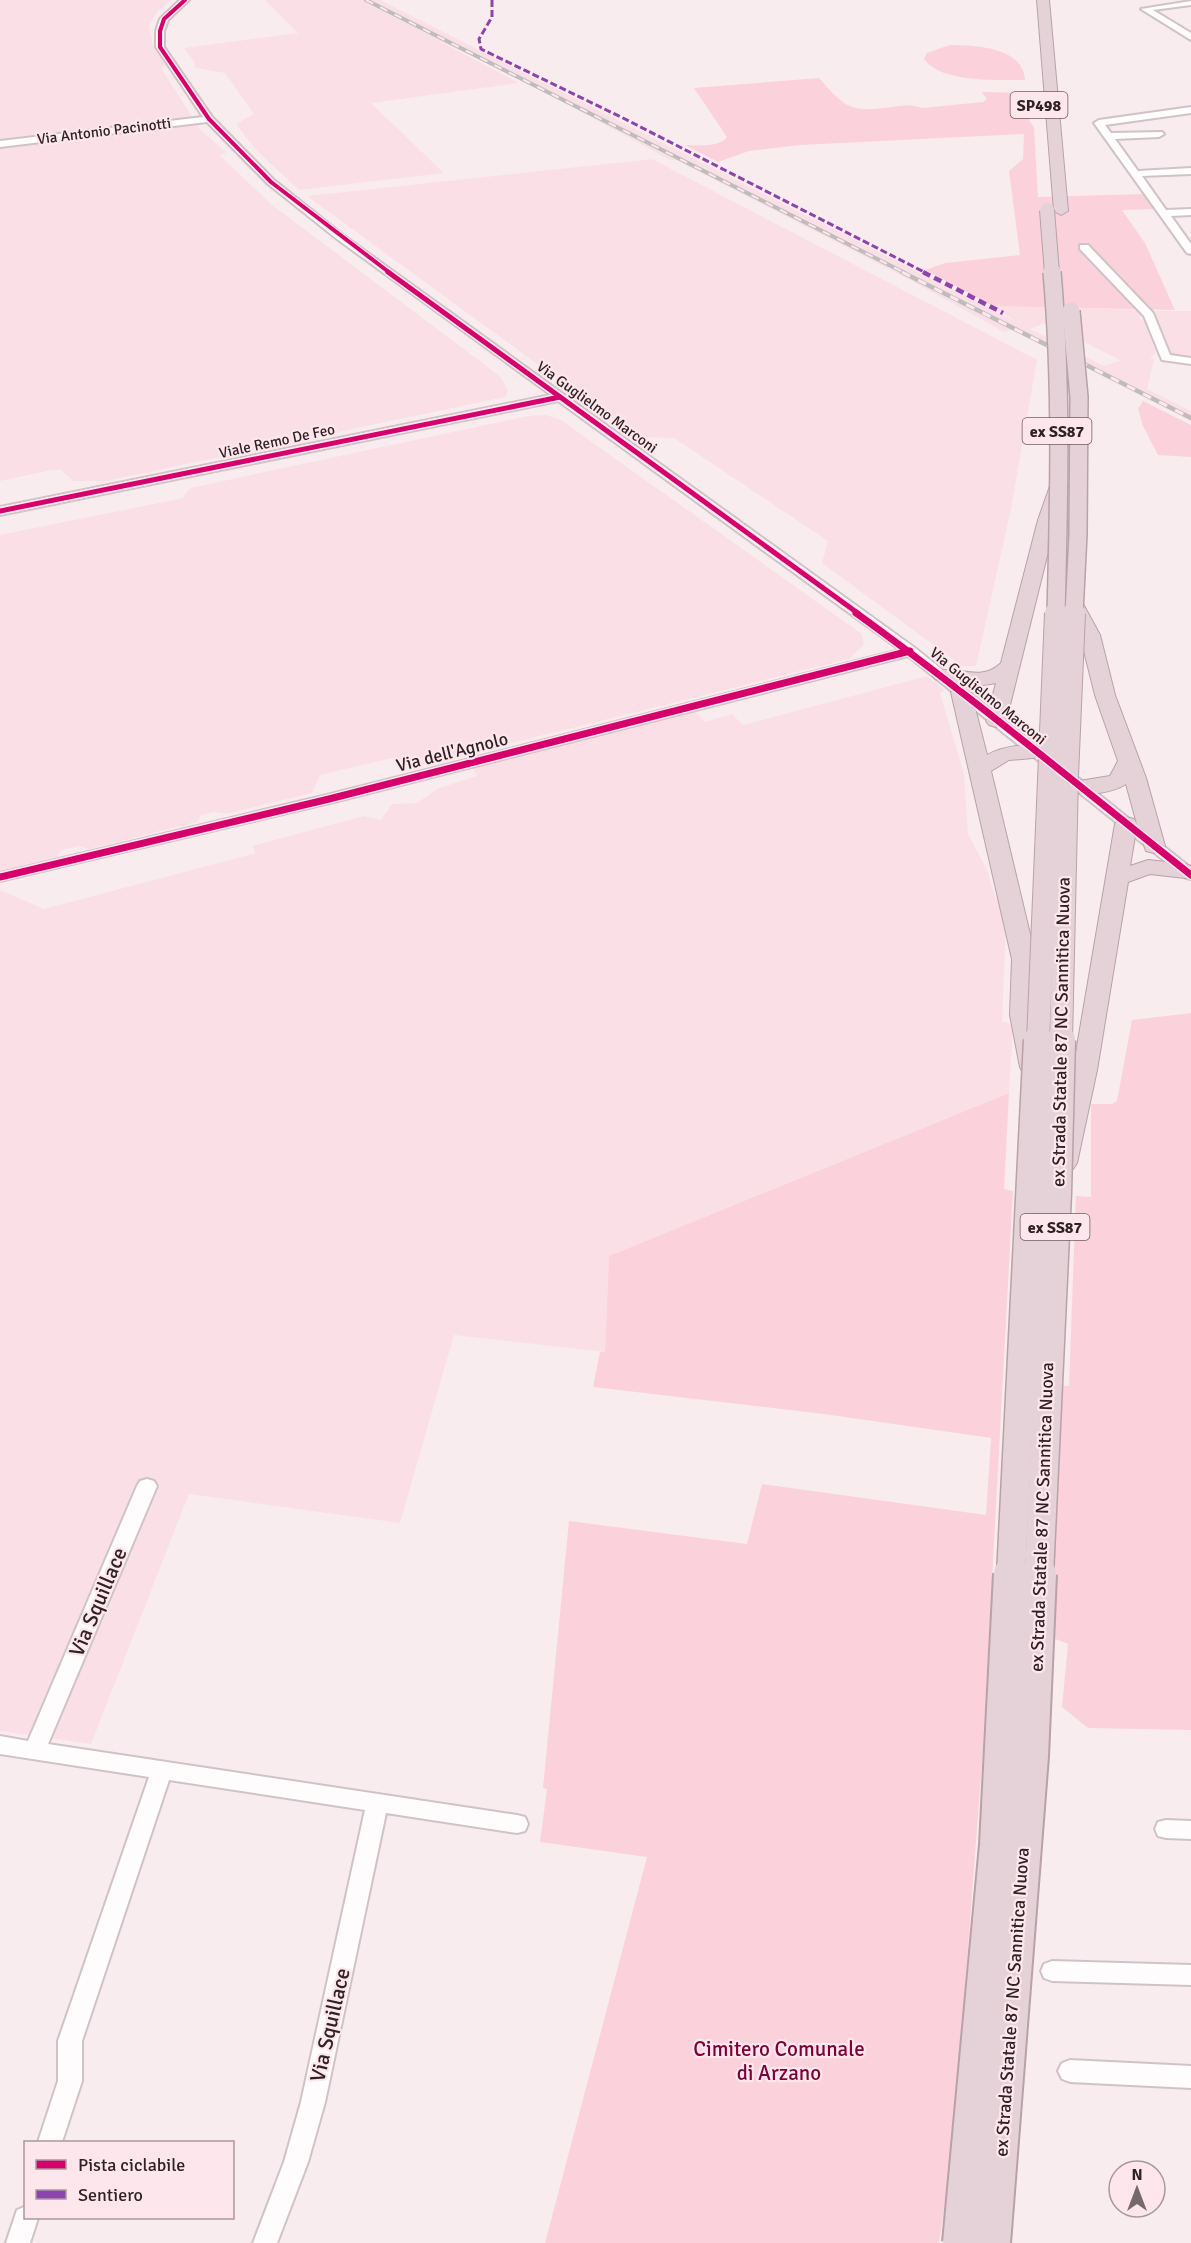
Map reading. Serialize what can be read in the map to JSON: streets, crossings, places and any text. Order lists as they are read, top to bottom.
{
  "streets": {
    "highway": ["SP498", "ex SS87", "ex Strada Statale 87 NC Sannitica Nuova"],
    "street": [
      "Via Antonio Pacinotti",
      "Via Guglielmo Marconi",
      "Viale Remo De Feo",
      "Via dell'Agnolo",
      "Via Squillace"
    ]
  },
  "crossings": [
    ["Via Antonio Pacinotti", "Via Guglielmo Marconi"],
    ["Via Guglielmo Marconi", "Viale Remo De Feo"],
    ["Via Guglielmo Marconi", "Via dell'Agnolo"]
  ],
  "parks": ["Cimitero Comunale di Arzano"],
  "legend": ["Pista ciclabile", "Sentiero"],
  "north": "top"
}
